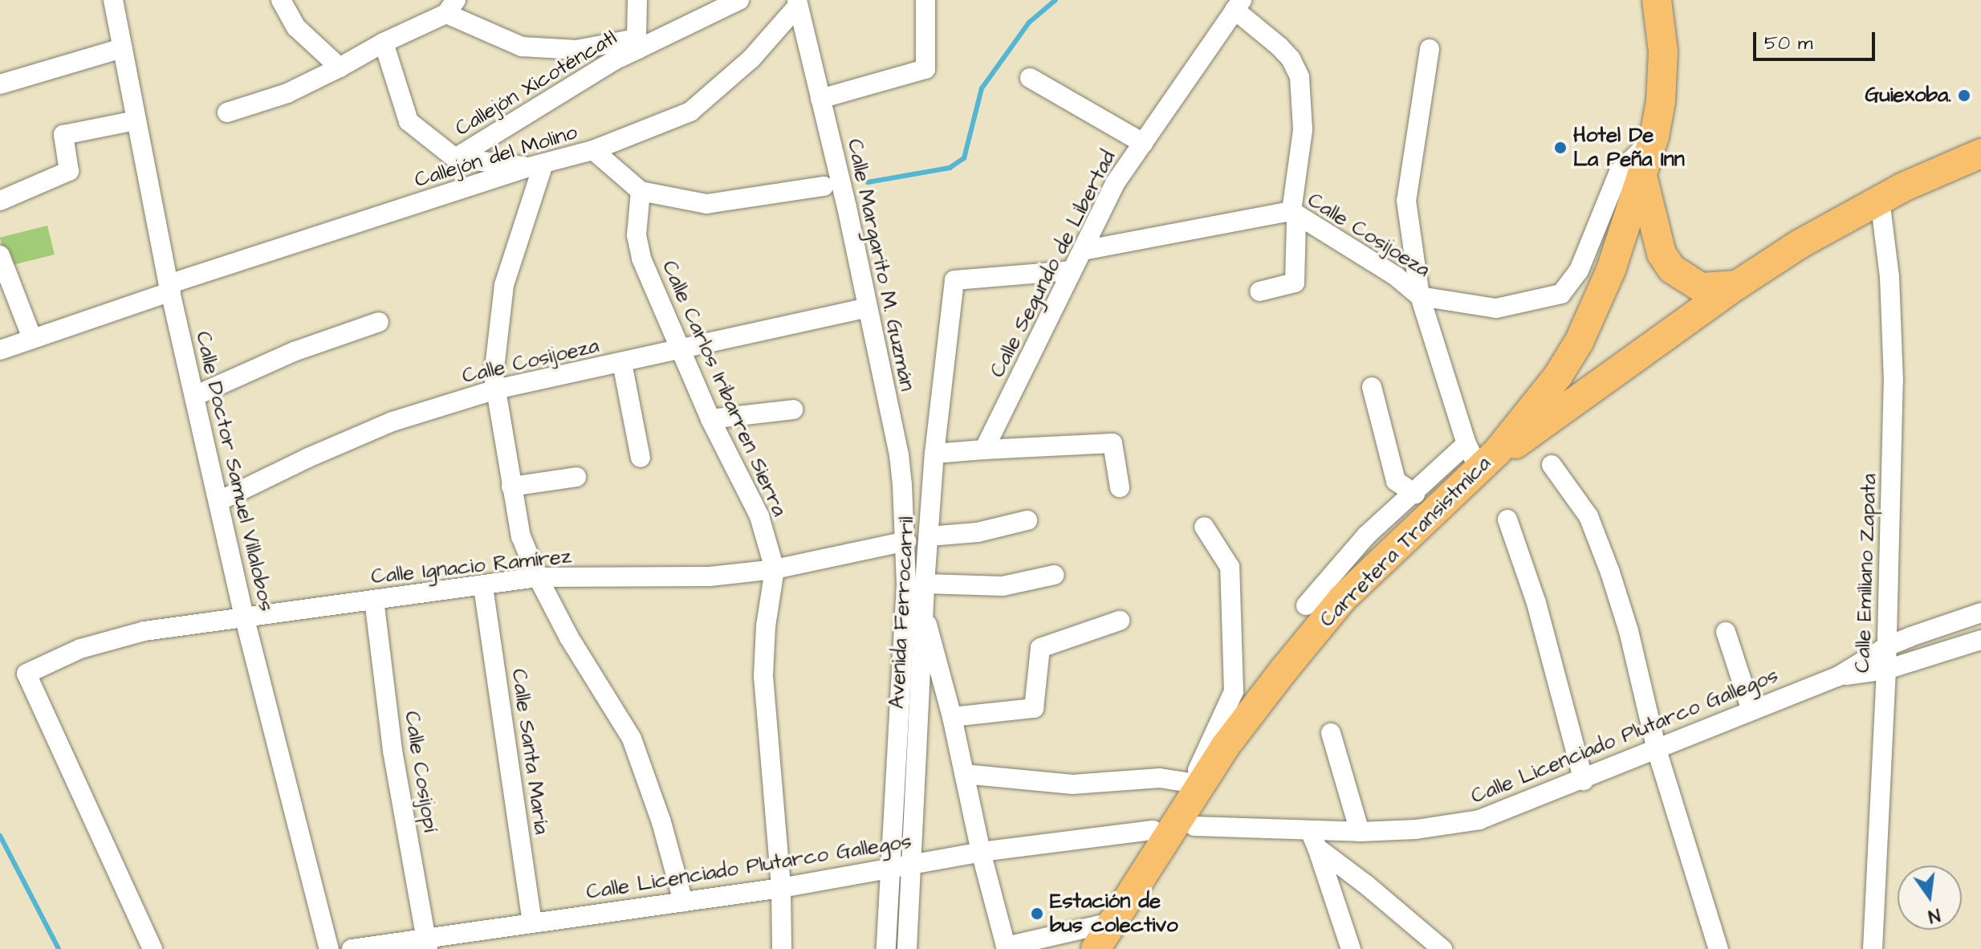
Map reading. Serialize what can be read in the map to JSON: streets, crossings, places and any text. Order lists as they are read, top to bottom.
{
  "streets": {
    "main road": ["Carretera Transistmica"],
    "street": [
      "Callejón Xicoténcatl",
      "Callejón del Molino",
      "Calle Cosijoeza",
      "Calle Segundo de Libertad",
      "Calle Margarito M. Guzmán",
      "Calle Carlos Iribarren Sierra",
      "Calle Doctor Samuel Villalobos",
      "Calle Ignacio Ramírez",
      "Calle Emiliano Zapata",
      "Avenida Ferrocarril",
      "Calle Licenciado Plutarco Gallegos",
      "Calle Santa María",
      "Calle Cosijopí"
    ]
  },
  "crossings": [
    ["Callejón Xicoténcatl", "Callejón del Molino"],
    ["Callejón del Molino", "Calle Margarito M. Guzmán"],
    ["Callejón del Molino", "Calle Doctor Samuel Villalobos"],
    ["Calle Cosijoeza", "Calle Segundo de Libertad"],
    ["Calle Cosijoeza", "Calle Margarito M. Guzmán"],
    ["Calle Cosijoeza", "Calle Carlos Iribarren Sierra"],
    ["Calle Cosijoeza", "Calle Doctor Samuel Villalobos"],
    ["Calle Cosijoeza", "Carretera Transistmica"],
    ["Calle Segundo de Libertad", "Avenida Ferrocarril"],
    ["Calle Margarito M. Guzmán", "Calle Ignacio Ramírez"],
    ["Calle Margarito M. Guzmán", "Calle Licenciado Plutarco Gallegos"],
    ["Calle Carlos Iribarren Sierra", "Calle Ignacio Ramírez"],
    ["Calle Carlos Iribarren Sierra", "Calle Licenciado Plutarco Gallegos"],
    ["Calle Doctor Samuel Villalobos", "Calle Ignacio Ramírez"],
    ["Carretera Transistmica", "Calle Emiliano Zapata"],
    ["Calle Ignacio Ramírez", "Calle Santa María"],
    ["Calle Ignacio Ramírez", "Calle Cosijopí"],
    ["Calle Emiliano Zapata", "Calle Licenciado Plutarco Gallegos"],
    ["Avenida Ferrocarril", "Calle Licenciado Plutarco Gallegos"],
    ["Calle Licenciado Plutarco Gallegos", "Calle Santa María"],
    ["Calle Licenciado Plutarco Gallegos", "Calle Cosijopí"]
  ],
  "places": ["Guiexoba.", "Hotel De La Peña Inn", "Estación de bus colectivo"],
  "scale_bar": "50 m",
  "north": "bottom"
}
